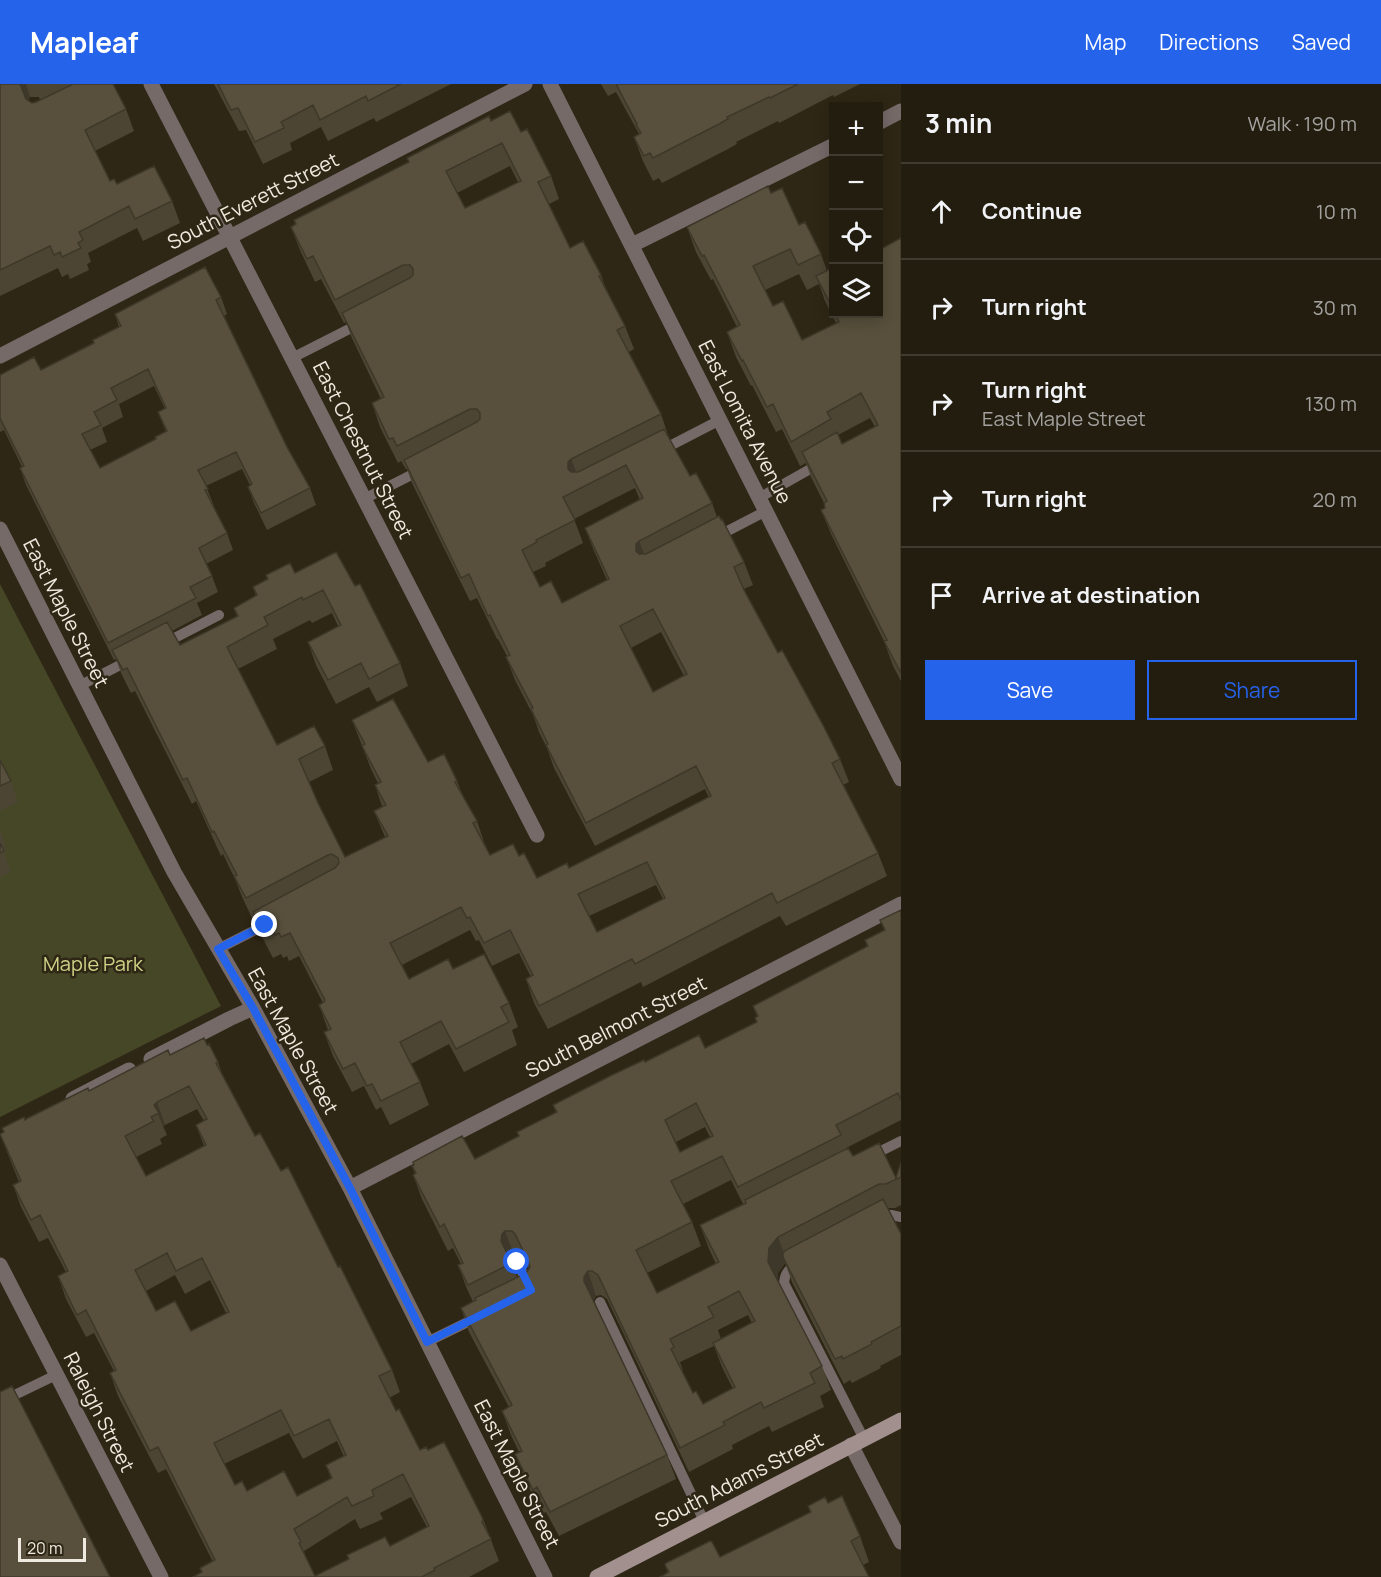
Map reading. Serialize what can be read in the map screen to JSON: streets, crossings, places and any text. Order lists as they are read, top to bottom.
{
  "streets": {
    "street": [
      "South Everett Street",
      "East Lomita Avenue",
      "East Chestnut Street",
      "East Maple Street",
      "South Belmont Street",
      "Raleigh Street",
      "South Adams Street"
    ]
  },
  "crossings": [
    ["South Everett Street", "East Chestnut Street"],
    ["East Maple Street", "South Belmont Street"]
  ],
  "parks": ["Maple Park"],
  "scale_bar": "20 m",
  "page": {
    "header": "Mapleaf",
    "nav": ["Map", "Directions", "Saved"],
    "heading": ["3 min", "Walk · 190 m"],
    "map_buttons": ["+", "−"],
    "list": [
      ["Continue", "10 m"],
      ["Turn right", "30 m"],
      ["Turn right", "East Maple Street", "130 m"],
      ["Turn right", "20 m"],
      "Arrive at destination"
    ],
    "buttons": ["Save", "Share"],
    "scale": "20 m"
  }
}
